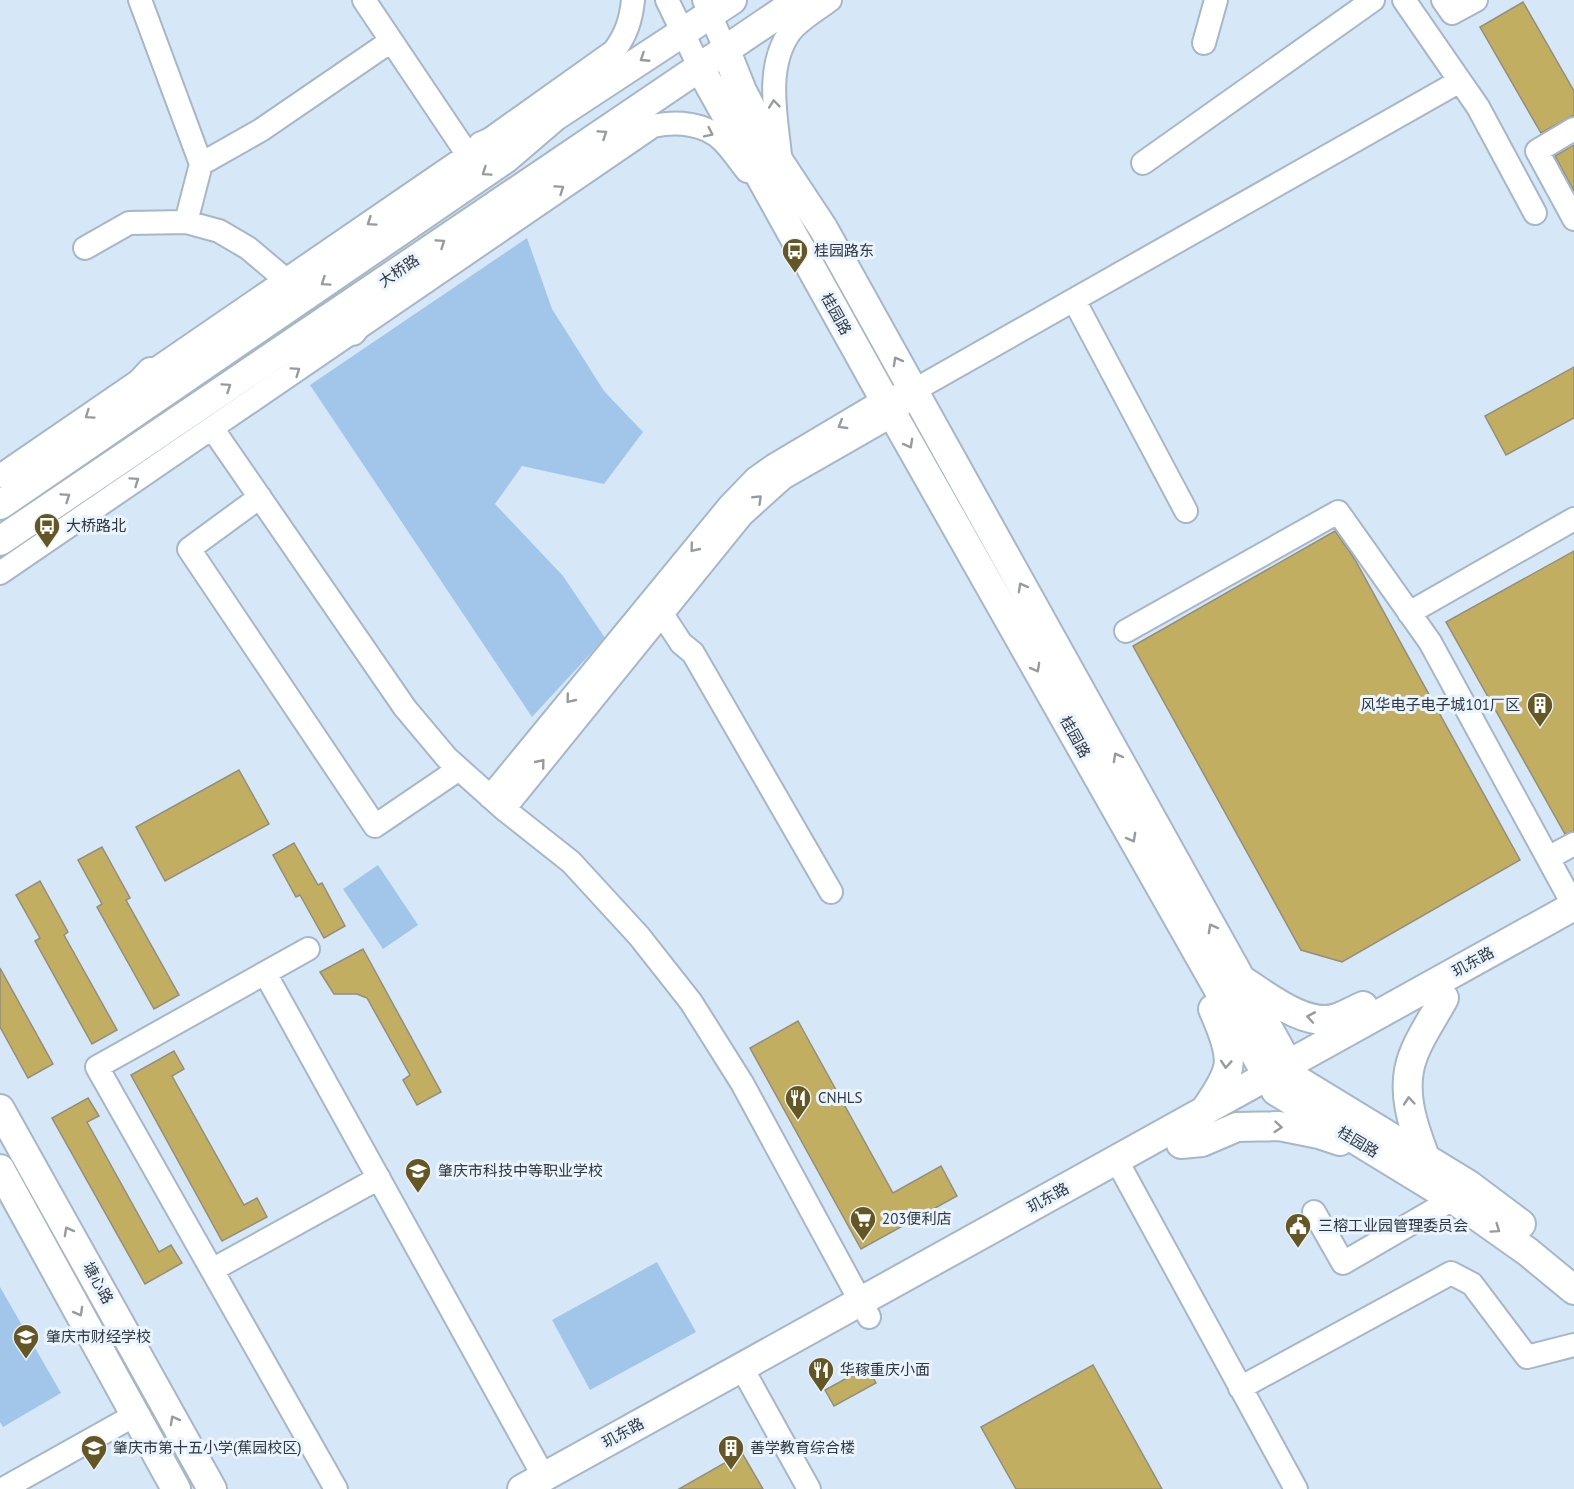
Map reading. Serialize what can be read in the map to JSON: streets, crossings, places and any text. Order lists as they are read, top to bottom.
{
  "streets": {
    "main road": [
      "大桥路",
      "桂园路",
      "玑东路",
      "塘心路"
    ]
  },
  "crossings": [
    ["大桥路", "桂园路"],
    ["桂园路", "玑东路"]
  ],
  "places": {
    "bus stop": ["桂园路东", "大桥路北"],
    "building": ["风华电子电子城101厂区", "善学教育综合楼"],
    "restaurant": ["CNHLS", "华稼重庆小面"],
    "school or university": ["肇庆市科技中等职业学校", "肇庆市财经学校", "肇庆市第十五小学(蕉园校区)"],
    "supermarket": ["203便利店"],
    "public building": ["三榕工业园管理委员会"]
  }
}
